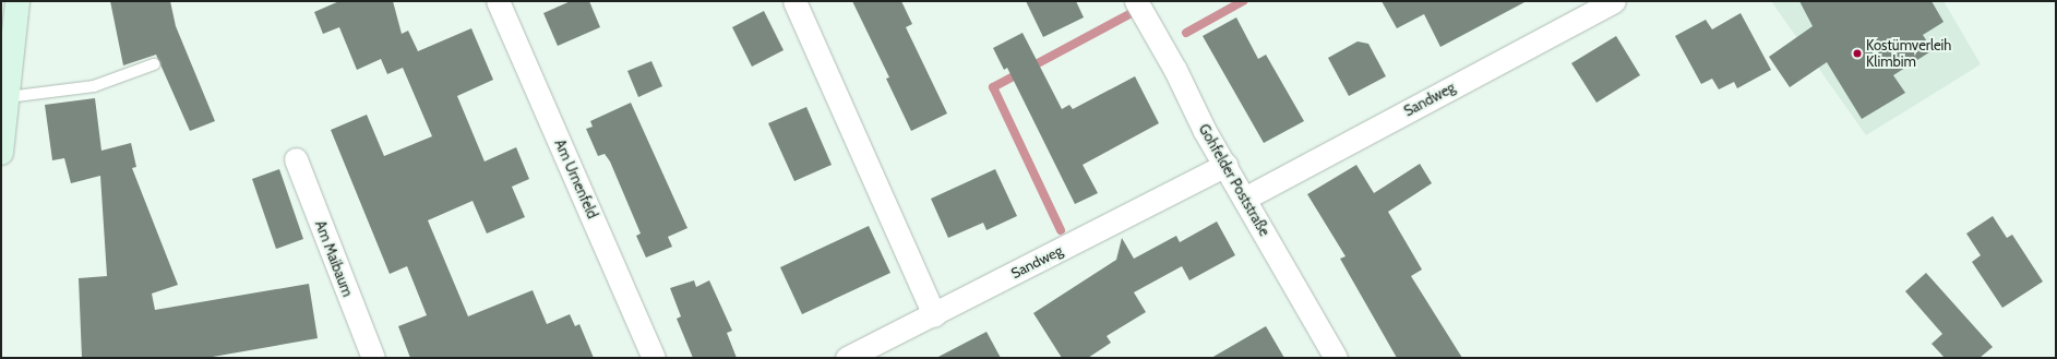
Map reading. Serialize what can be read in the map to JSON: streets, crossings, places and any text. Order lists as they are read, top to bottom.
{
  "streets": {
    "street": [
      "Sandweg",
      "Am Urnenfeld",
      "Gohfelder Poststraße",
      "Am Maibaum"
    ]
  },
  "crossings": [
    ["Sandweg", "Gohfelder Poststraße"]
  ],
  "places": ["Kostümverleih Klimbim"]
}
